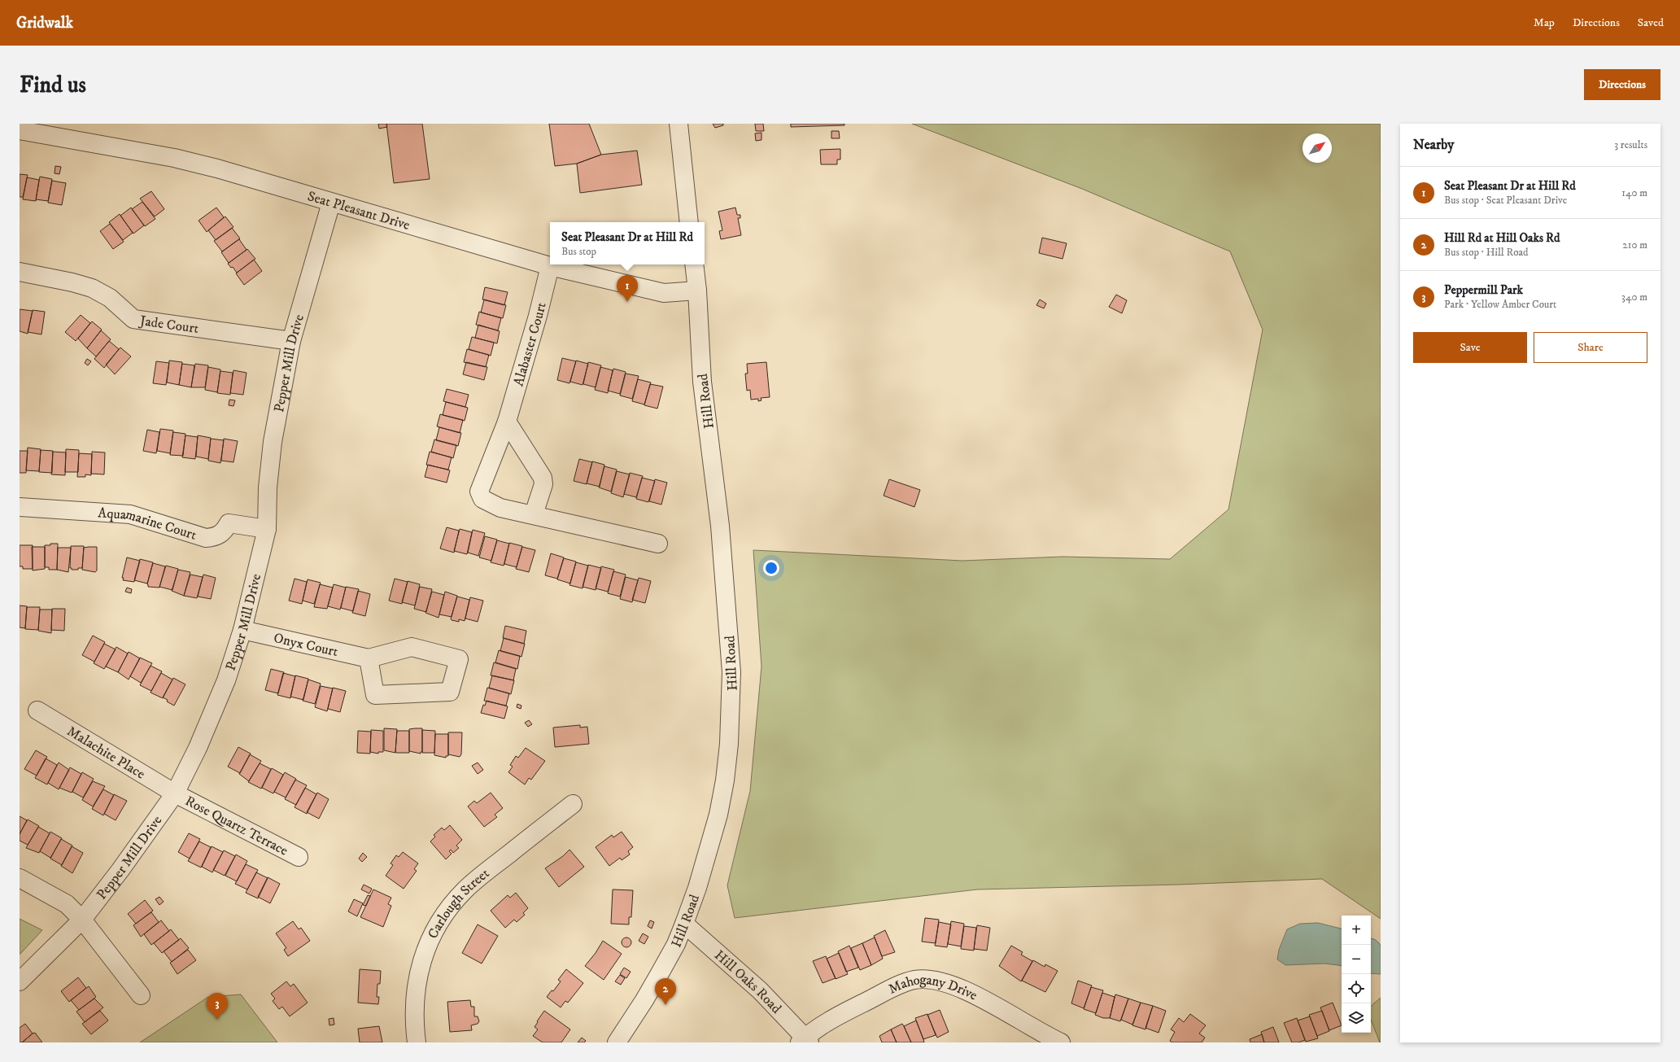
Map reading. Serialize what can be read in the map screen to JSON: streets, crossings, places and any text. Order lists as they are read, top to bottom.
{
  "streets": {
    "street": [
      "Seat Pleasant Drive",
      "Jade Court",
      "Alabaster Court",
      "Pepper Mill Drive",
      "Hill Road",
      "Aquamarine Court",
      "Onyx Court",
      "Malachite Place",
      "Rose Quartz Terrace",
      "Carlough Street",
      "Hill Oaks Road",
      "Mahogany Drive"
    ]
  },
  "crossings": [
    ["Seat Pleasant Drive", "Alabaster Court"],
    ["Seat Pleasant Drive", "Pepper Mill Drive"],
    ["Seat Pleasant Drive", "Hill Road"],
    ["Jade Court", "Pepper Mill Drive"],
    ["Pepper Mill Drive", "Aquamarine Court"],
    ["Pepper Mill Drive", "Onyx Court"],
    ["Pepper Mill Drive", "Malachite Place"],
    ["Pepper Mill Drive", "Rose Quartz Terrace"],
    ["Hill Road", "Hill Oaks Road"],
    ["Malachite Place", "Rose Quartz Terrace"],
    ["Hill Oaks Road", "Mahogany Drive"]
  ],
  "north": "top right",
  "page": {
    "header": "Gridwalk",
    "nav": ["Map", "Directions", "Saved"],
    "buttons": [
      "Directions",
      ["Save", "Share"]
    ],
    "title": "Find us",
    "heading": ["Nearby", "3 results"],
    "list": [
      {
        "mark": "1",
        "name": "Seat Pleasant Dr at Hill Rd",
        "note": "Bus stop · Seat Pleasant Drive",
        "value": "140 m"
      },
      {
        "mark": "2",
        "name": "Hill Rd at Hill Oaks Rd",
        "note": "Bus stop · Hill Road",
        "value": "210 m"
      },
      {
        "mark": "3",
        "name": "Peppermill Park",
        "note": "Park · Yellow Amber Court",
        "value": "340 m"
      }
    ],
    "popup": ["Seat Pleasant Dr at Hill Rd", "Bus stop"],
    "pins": ["1", "2", "3"],
    "map_buttons": ["+", "−"]
  }
}
